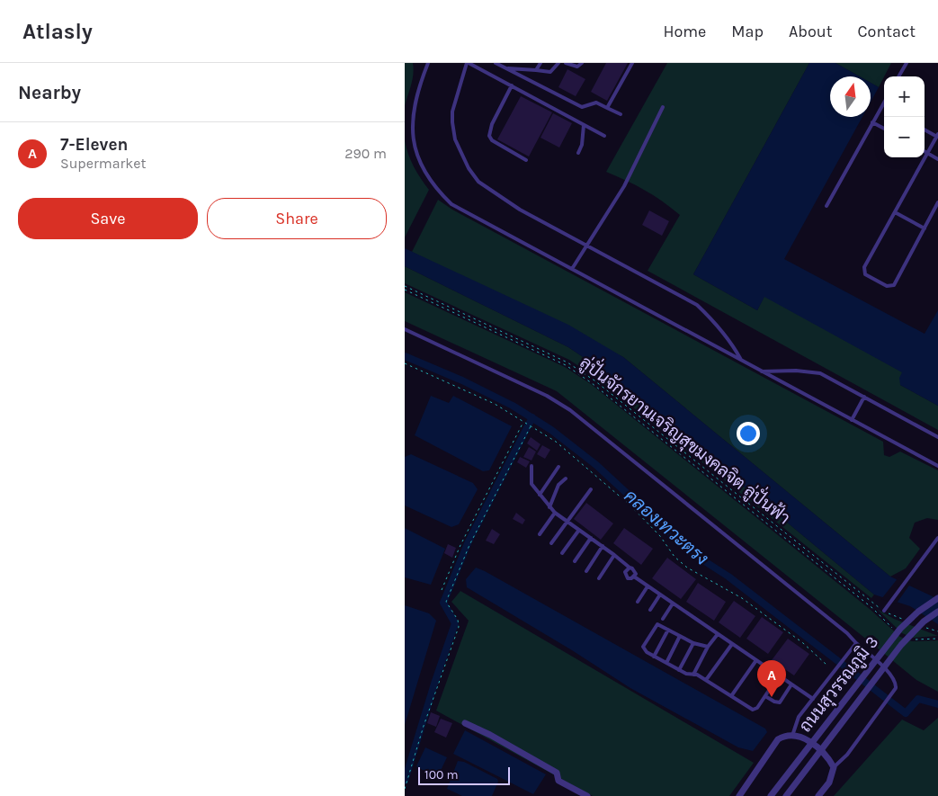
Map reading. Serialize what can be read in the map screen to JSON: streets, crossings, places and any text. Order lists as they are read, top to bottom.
{
  "streets": {
    "street": ["ถนนสุวรรณภูมิ 3"],
    "path": ["ลู่ปั่นจักรยานเจริญสุขมงคลจิต ลู่ปั่นฟ้า"]
  },
  "water": ["คลองเทวะตรง"],
  "scale_bar": "100 m",
  "north": "top",
  "page": {
    "header": "Atlasly",
    "nav": [
      "Home",
      "Map",
      "About",
      "Contact"
    ],
    "heading": "Nearby",
    "map_buttons": ["+", "−"],
    "list": [
      {
        "mark": "A",
        "name": "7-Eleven",
        "note": "Supermarket",
        "value": "290 m"
      }
    ],
    "buttons": ["Save", "Share"],
    "pins": "A",
    "scale": "100 m"
  }
}
